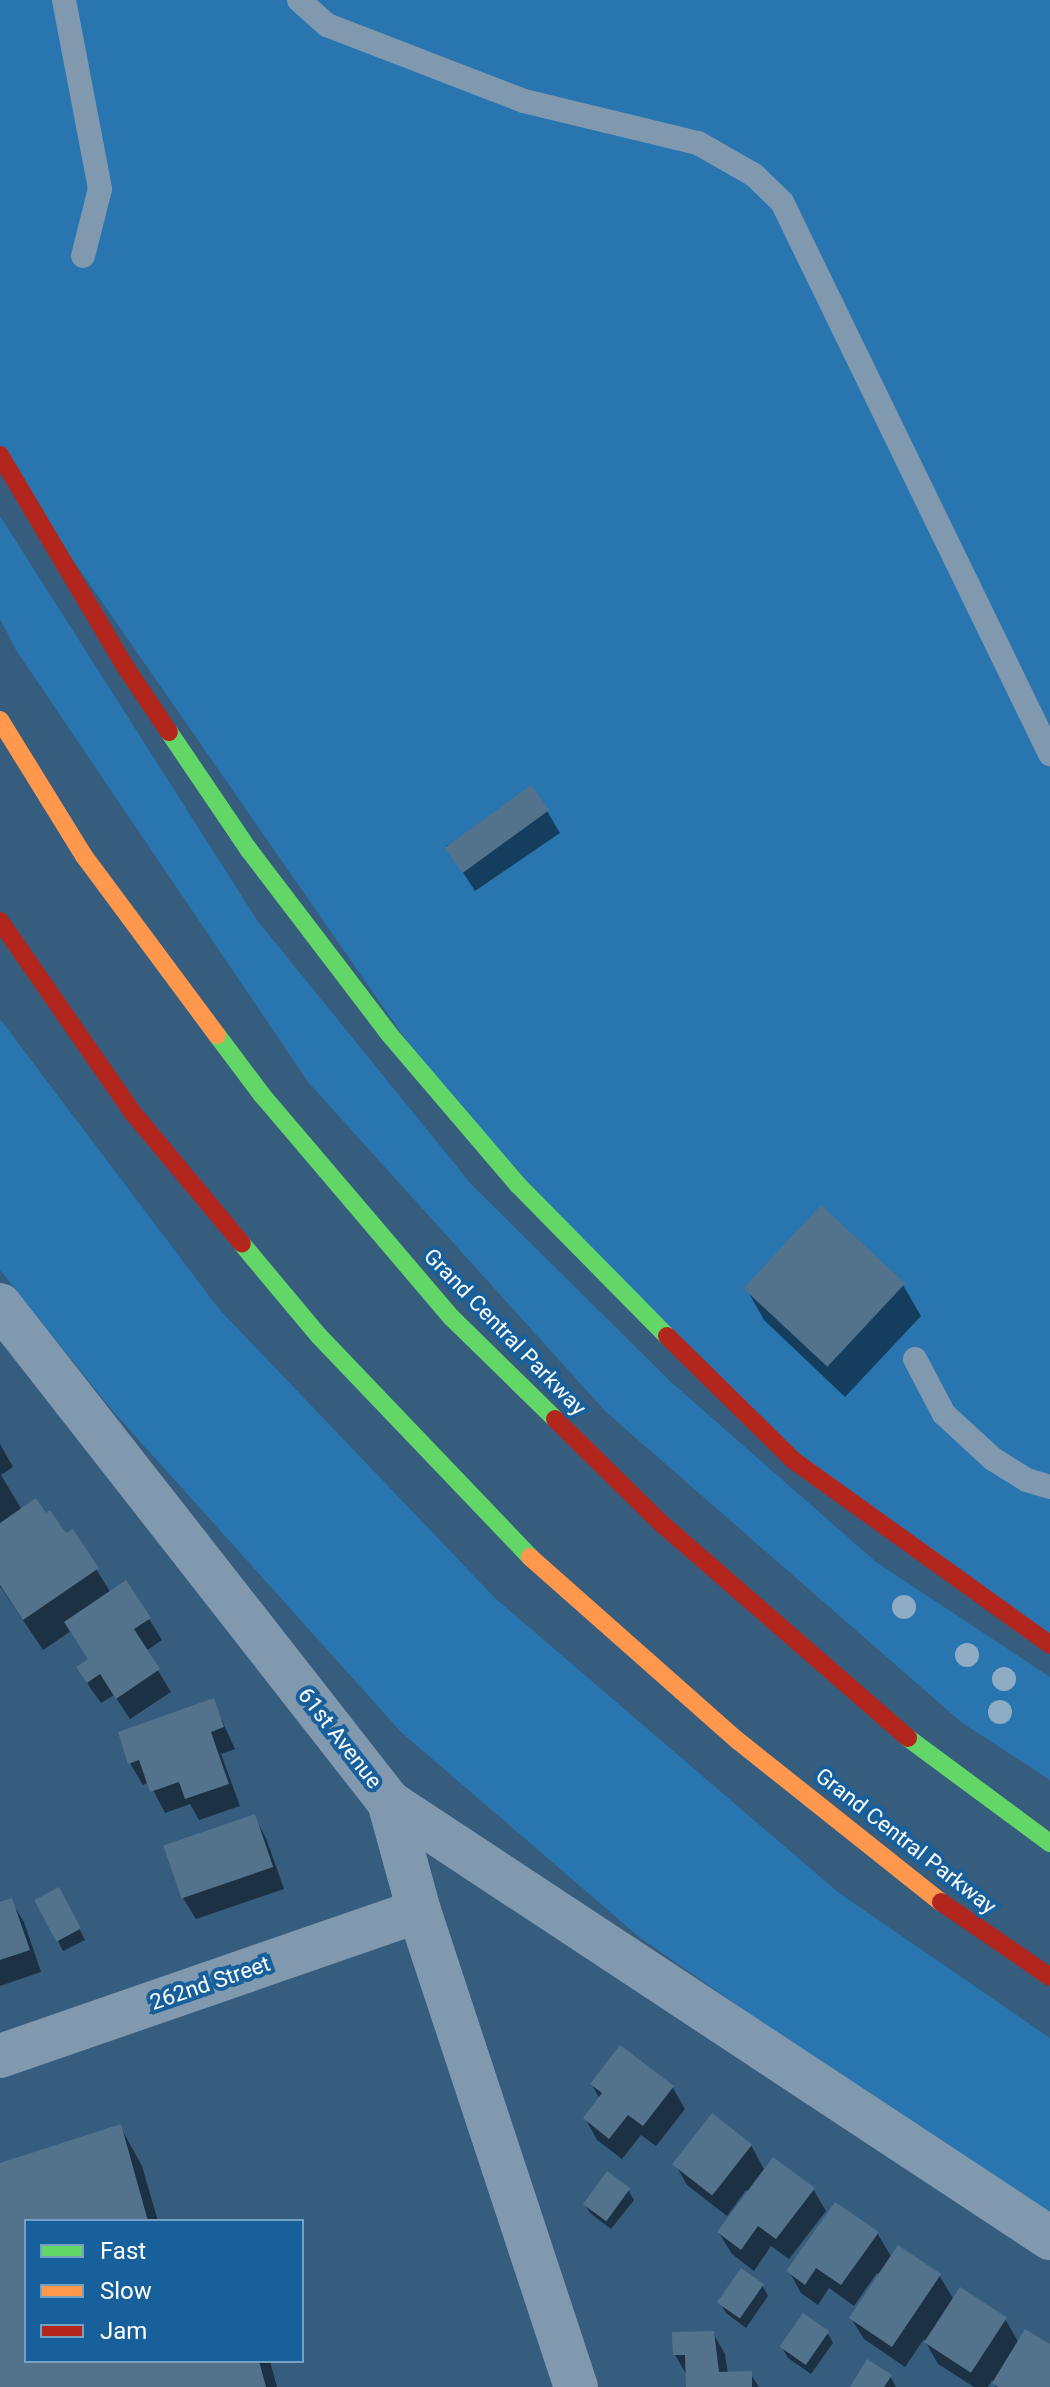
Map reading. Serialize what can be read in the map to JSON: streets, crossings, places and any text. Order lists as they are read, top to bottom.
{
  "streets": {
    "main road": ["Grand Central Parkway"],
    "street": ["61st Avenue", "262nd Street"]
  },
  "crossings": [
    ["61st Avenue", "262nd Street"]
  ],
  "legend": ["Fast", "Slow", "Jam"]
}
